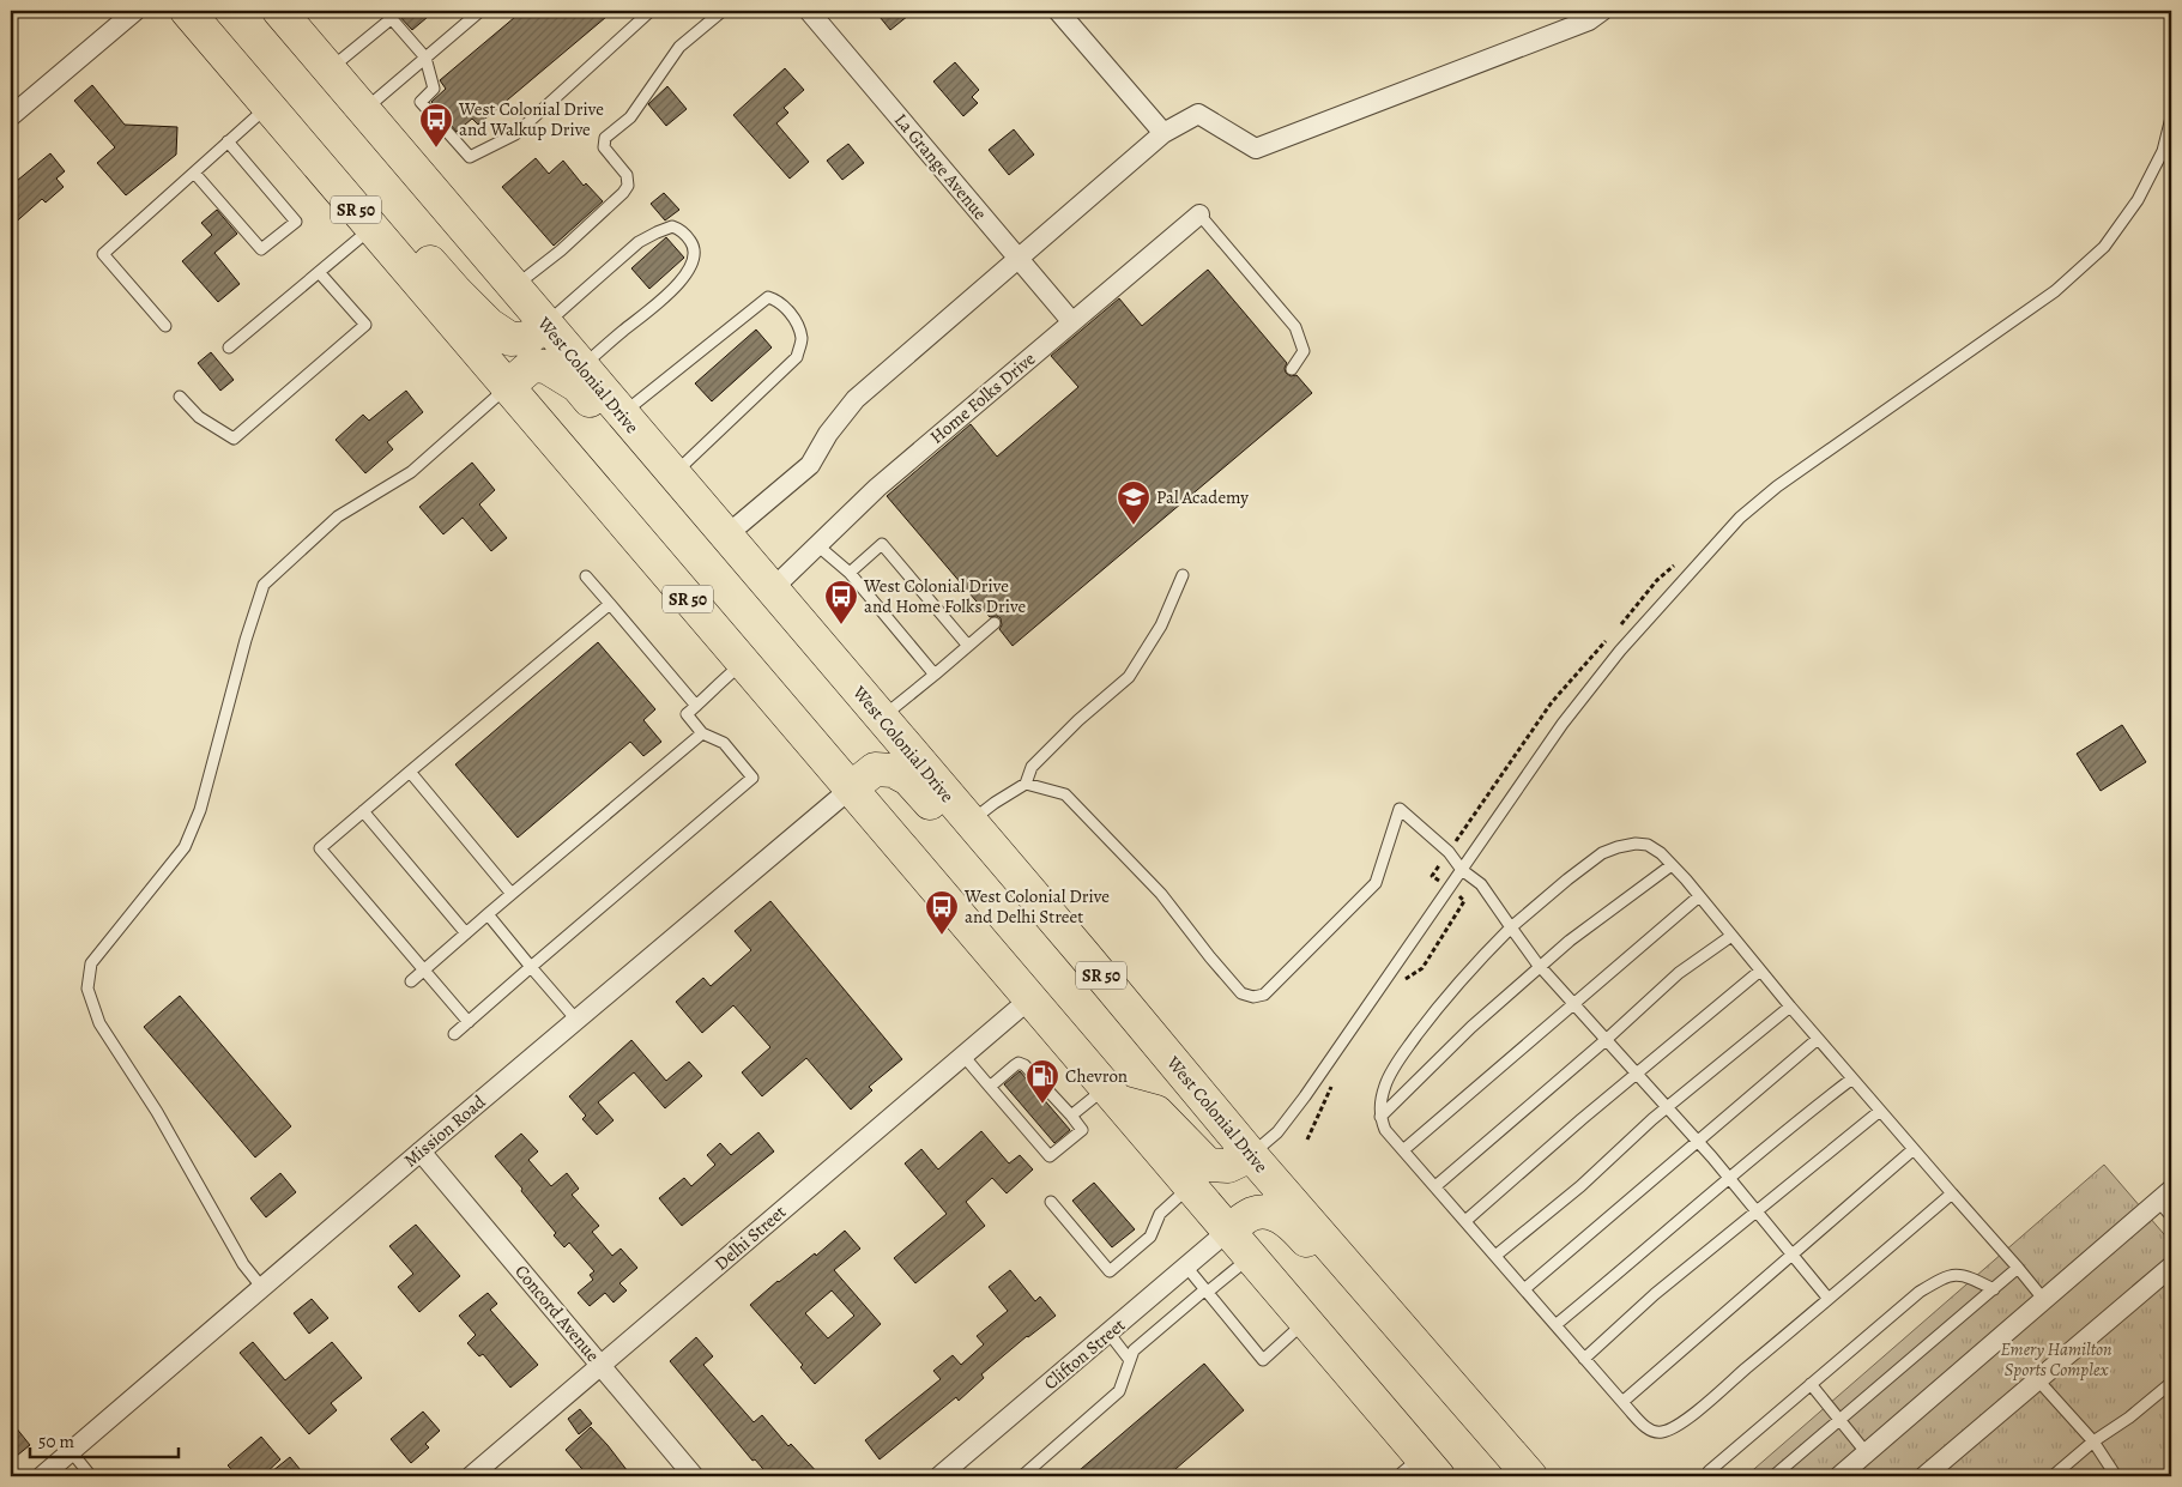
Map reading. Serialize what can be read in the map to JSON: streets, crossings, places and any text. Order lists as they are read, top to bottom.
{
  "streets": {
    "highway": ["SR 50", "West Colonial Drive"],
    "street": [
      "La Grange Avenue",
      "Home Folks Drive",
      "Mission Road",
      "Delhi Street",
      "Concord Avenue",
      "Clifton Street"
    ]
  },
  "crossings": [
    ["La Grange Avenue", "Home Folks Drive"],
    ["SR 50", "Mission Road"],
    ["SR 50", "Delhi Street"],
    ["SR 50", "Clifton Street"],
    ["West Colonial Drive", "Home Folks Drive"],
    ["Mission Road", "Concord Avenue"],
    ["Delhi Street", "Concord Avenue"]
  ],
  "parks": ["Emery Hamilton Sports Complex"],
  "places": {
    "bus stop": ["West Colonial Drive and Walkup Drive", "West Colonial Drive and Home Folks Drive", "West Colonial Drive and Delhi Street"],
    "school or university": ["Pal Academy"],
    "fuel station": ["Chevron"]
  },
  "scale_bar": "50 m"
}
